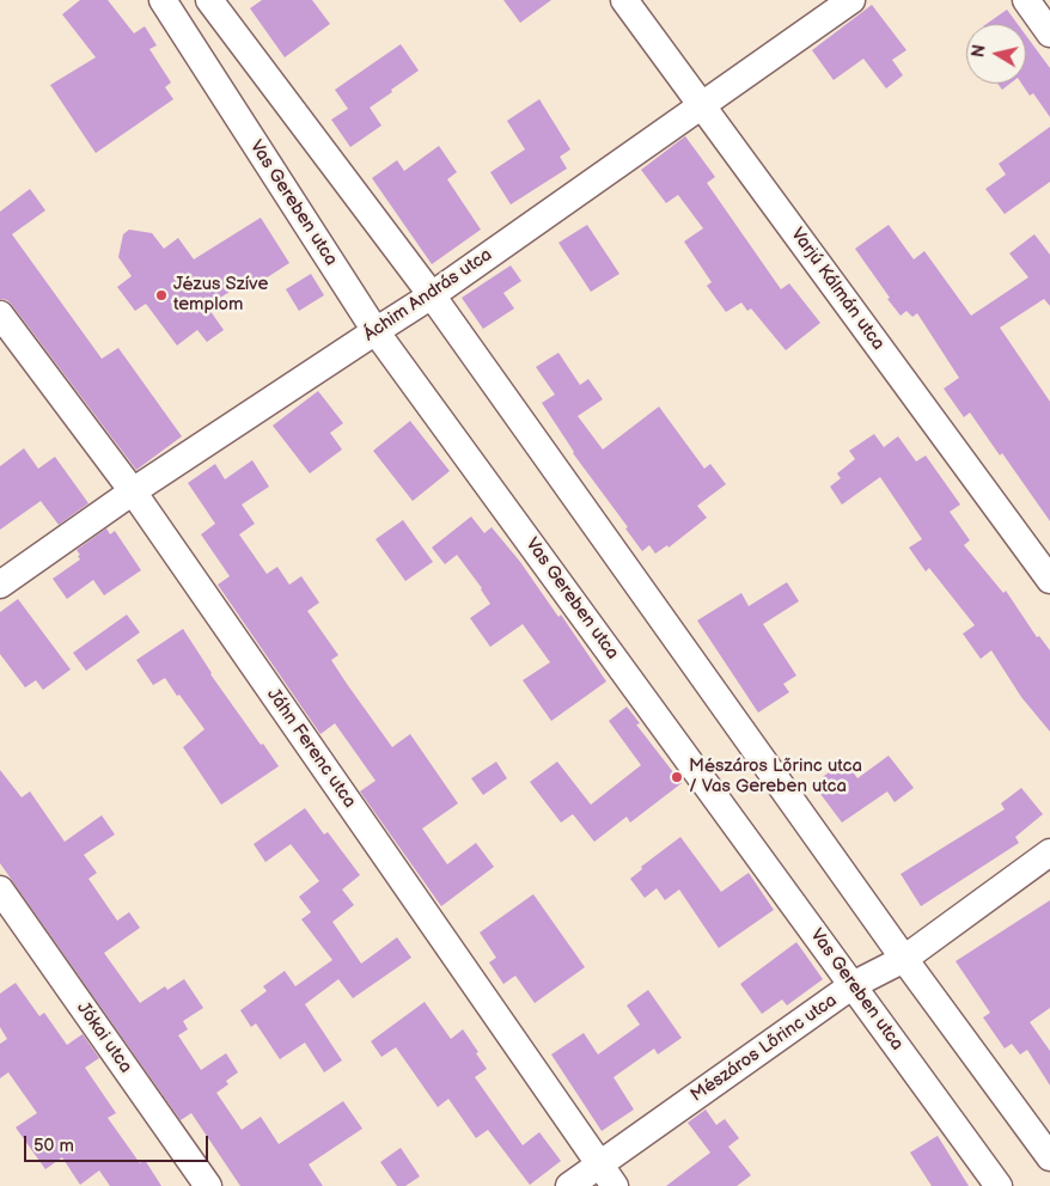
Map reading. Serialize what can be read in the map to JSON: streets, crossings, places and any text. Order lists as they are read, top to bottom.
{
  "streets": {
    "street": [
      "Vas Gereben utca",
      "Varjú Kálmán utca",
      "Áchim András utca",
      "Jáhn Ferenc utca",
      "Jókai utca",
      "Mészáros Lőrinc utca"
    ]
  },
  "crossings": [
    ["Vas Gereben utca", "Áchim András utca"],
    ["Vas Gereben utca", "Mészáros Lőrinc utca"],
    ["Varjú Kálmán utca", "Áchim András utca"],
    ["Áchim András utca", "Jáhn Ferenc utca"],
    ["Jáhn Ferenc utca", "Mészáros Lőrinc utca"]
  ],
  "places": ["Jézus Szíve templom", "Mészáros Lőrinc utca / Vas Gereben utca"],
  "scale_bar": "50 m",
  "north": "left"
}
